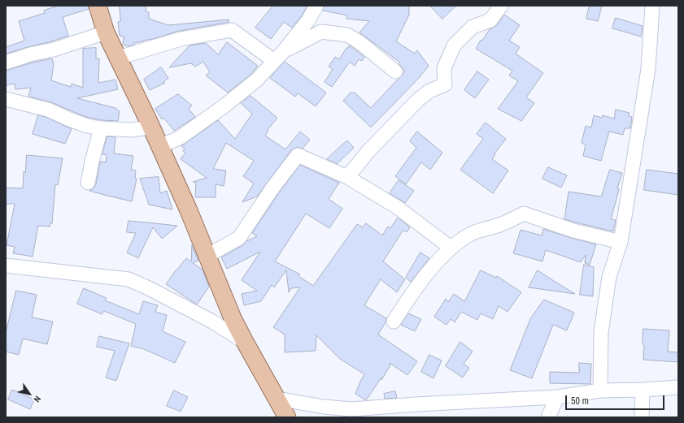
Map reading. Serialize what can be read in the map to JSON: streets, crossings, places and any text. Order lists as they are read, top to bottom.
{
  "scale_bar": "50 m",
  "north": "bottom right"
}
